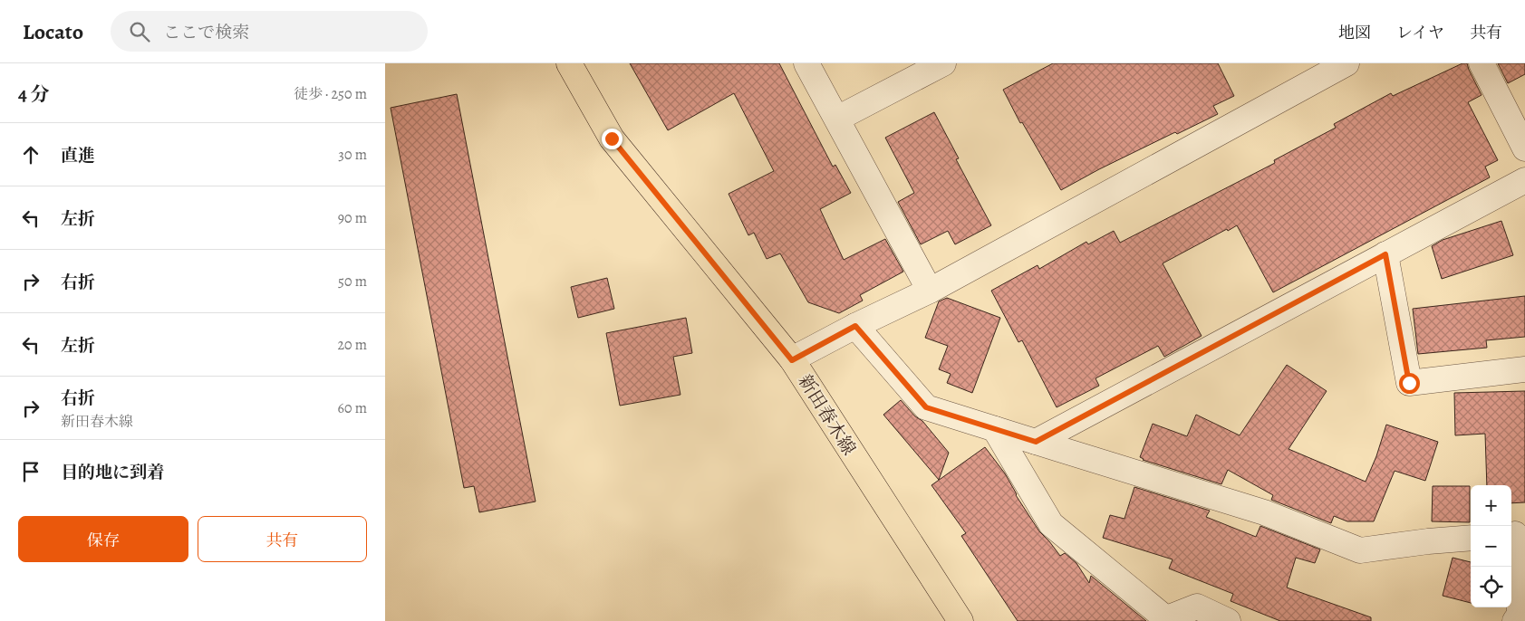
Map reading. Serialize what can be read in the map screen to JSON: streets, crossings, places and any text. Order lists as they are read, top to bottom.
{
  "streets": {
    "main road": ["新田春木線"]
  },
  "page": {
    "header": "Locato",
    "search": "ここで検索",
    "nav": ["地図", "レイヤ", "共有"],
    "heading": ["4 分", "徒歩 · 250 m"],
    "list": [
      ["直進", "30 m"],
      ["左折", "90 m"],
      ["右折", "50 m"],
      ["左折", "20 m"],
      ["右折", "新田春木線", "60 m"],
      "目的地に到着"
    ],
    "map_buttons": ["+", "−"],
    "buttons": ["保存", "共有"]
  }
}
